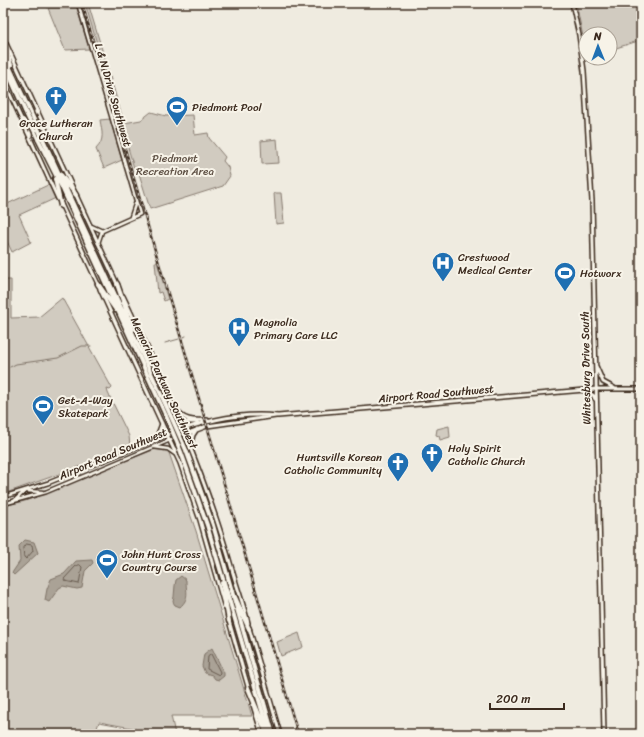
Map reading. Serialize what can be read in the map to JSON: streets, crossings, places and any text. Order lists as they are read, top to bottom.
{
  "streets": {
    "highway": ["Memorial Parkway Southwest"],
    "main road": ["Whitesburg Drive South", "Airport Road Southwest"],
    "street": ["L & N Drive Southwest"]
  },
  "crossings": [
    ["Whitesburg Drive South", "Airport Road Southwest"]
  ],
  "parks": ["Piedmont Recreation Area"],
  "places": {
    "church": ["Grace Lutheran Church", "Holy Spirit Catholic Church", "Huntsville Korean Catholic Community"],
    "sports": [
      "Piedmont Pool",
      "Hotworx",
      "Get-A-Way Skatepark",
      "John Hunt Cross Country Course"
    ],
    "hospital": ["Crestwood Medical Center", "Magnolia Primary Care LLC"]
  },
  "scale_bar": "200 m",
  "north": "top"
}
